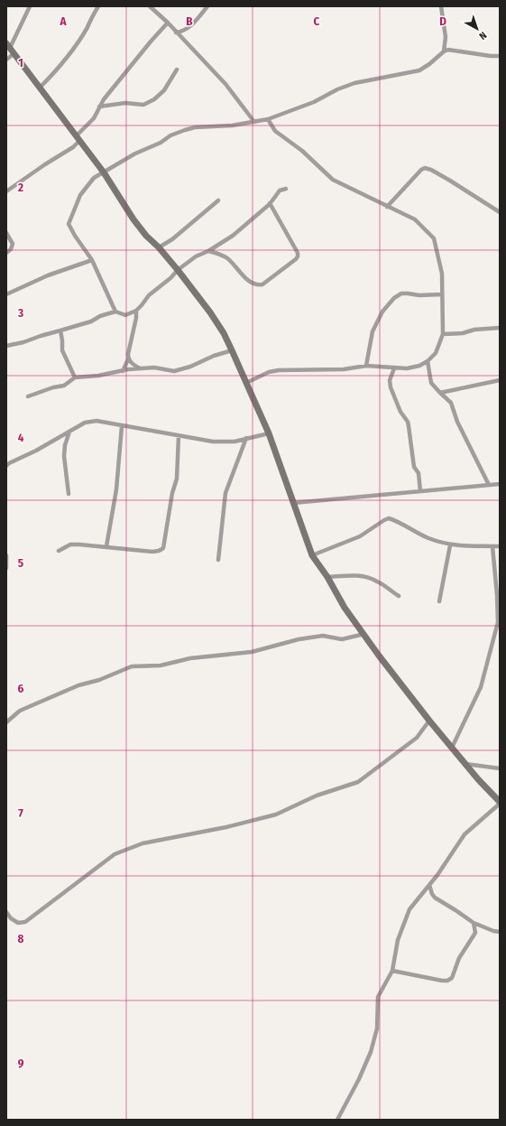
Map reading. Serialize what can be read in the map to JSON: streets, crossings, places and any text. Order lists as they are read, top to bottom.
{
  "north": "bottom right",
  "grid": {
    "columns": [
      "A",
      "B",
      "C",
      "D"
    ],
    "rows": [
      "1",
      "2",
      "3",
      "4",
      "5",
      "6",
      "7",
      "8",
      "9"
    ]
  }
}
